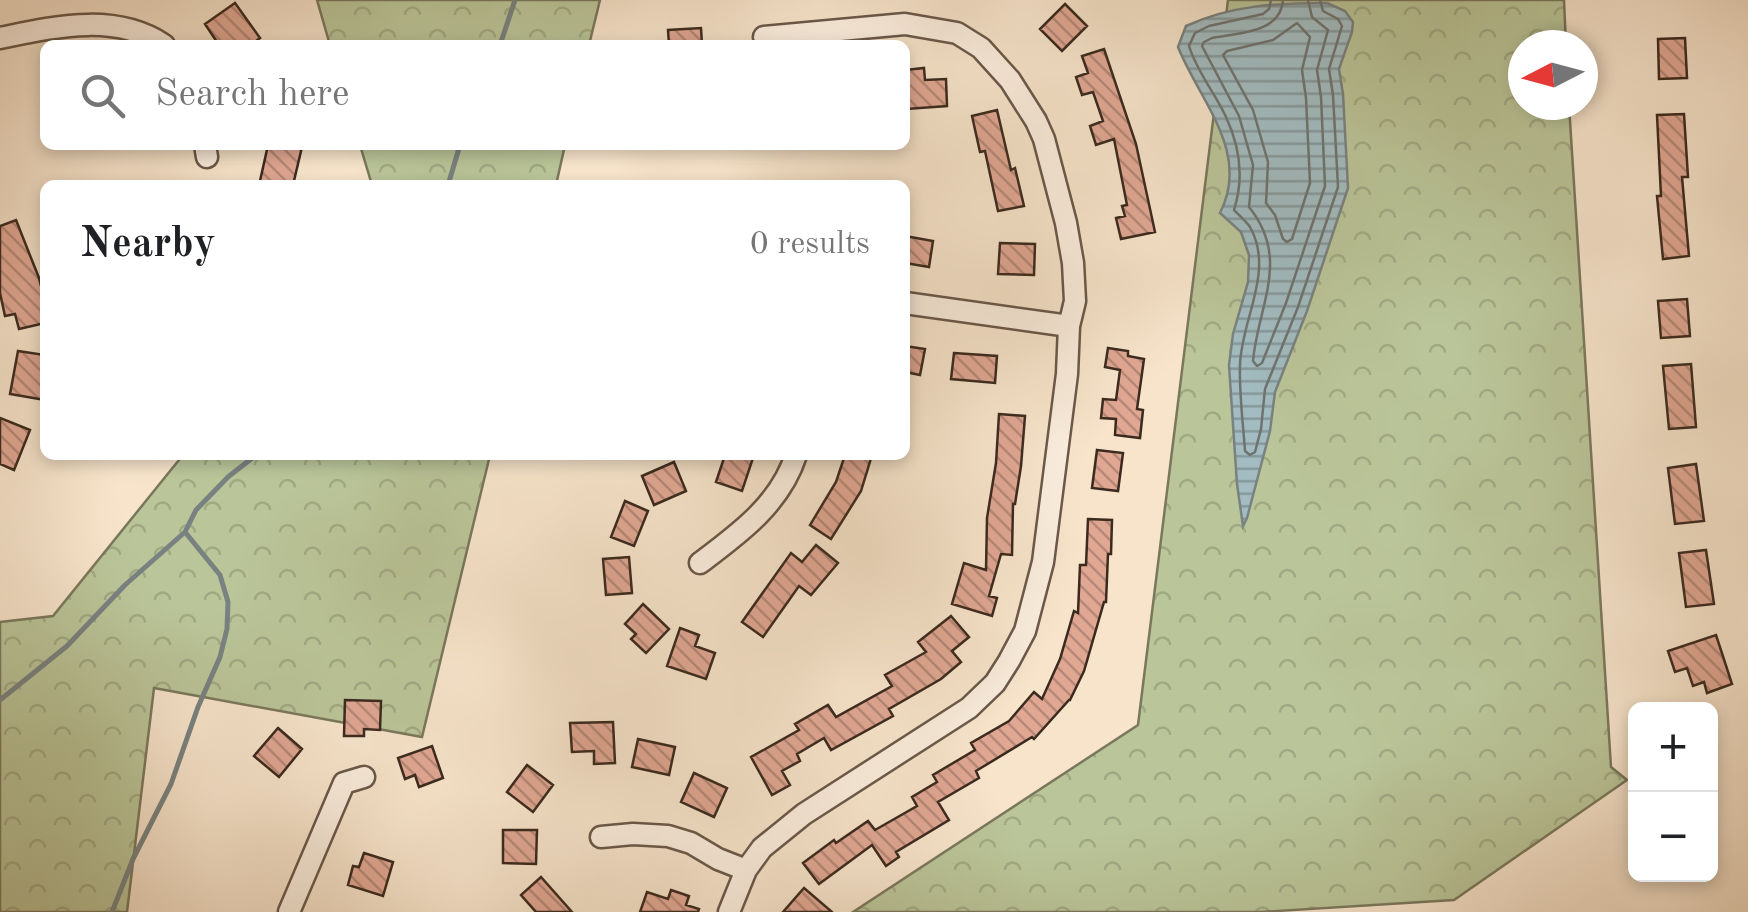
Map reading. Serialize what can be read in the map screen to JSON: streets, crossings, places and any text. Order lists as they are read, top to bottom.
{
  "north": "left",
  "page": {
    "search": "Search here",
    "heading": ["Nearby", "0 results"],
    "map_buttons": ["+", "−"]
  }
}
